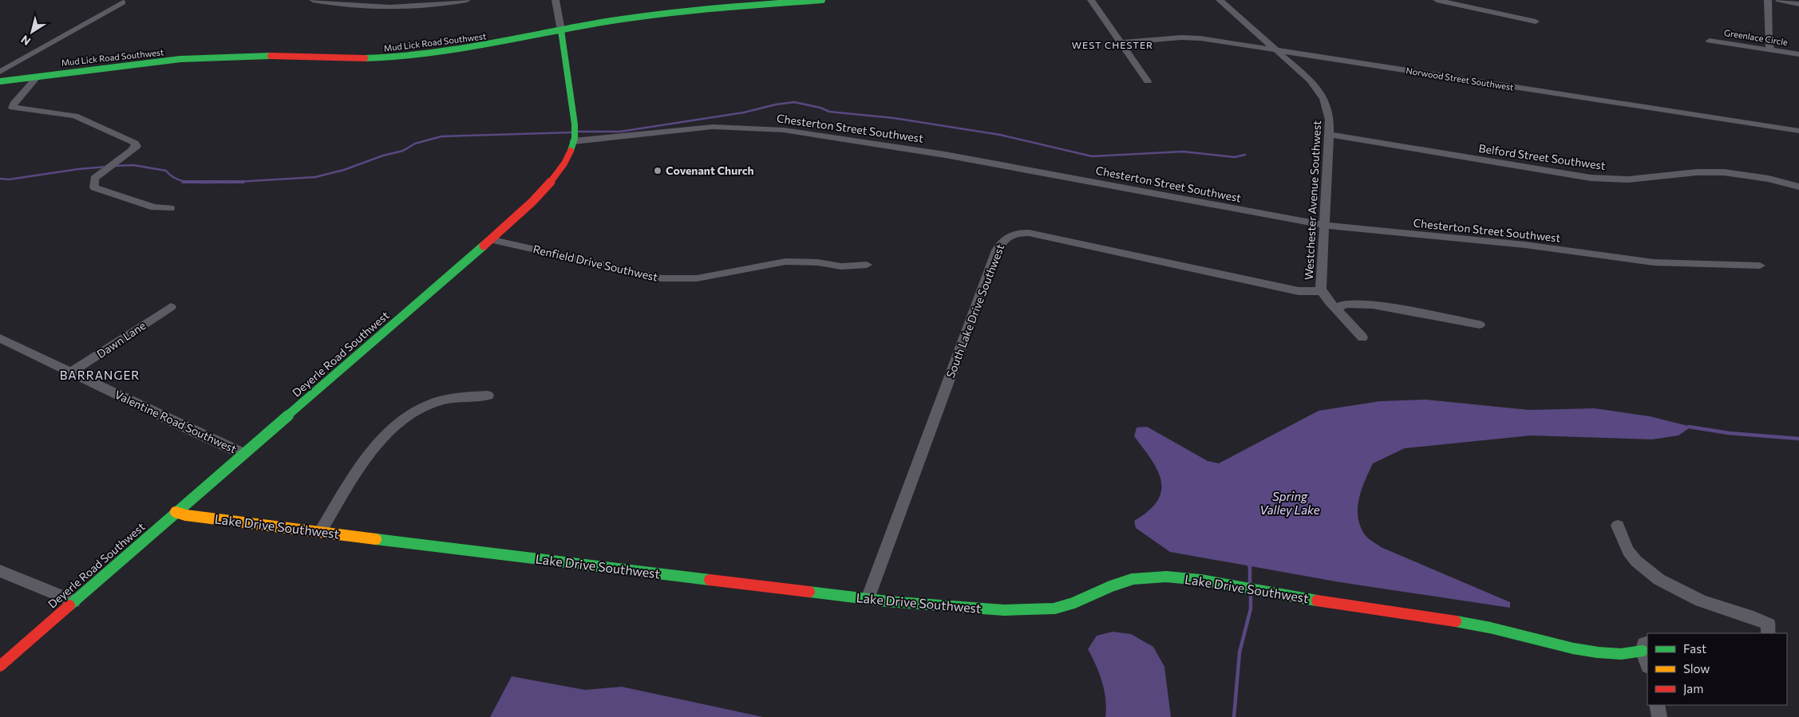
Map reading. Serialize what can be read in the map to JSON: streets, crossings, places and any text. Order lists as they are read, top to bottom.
{
  "streets": {
    "street": [
      "Greenlace Circle",
      "Mud Lick Road Southwest",
      "Norwood Street Southwest",
      "Chesterton Street Southwest",
      "Belford Street Southwest",
      "Westchester Avenue Southwest",
      "Renfield Drive Southwest",
      "South Lake Drive Southwest",
      "Dawn Lane",
      "Deyerle Road Southwest",
      "Valentine Road Southwest",
      "Lake Drive Southwest"
    ]
  },
  "crossings": [
    ["Mud Lick Road Southwest", "Deyerle Road Southwest"],
    ["Norwood Street Southwest", "Westchester Avenue Southwest"],
    ["Chesterton Street Southwest", "Westchester Avenue Southwest"],
    ["Chesterton Street Southwest", "Deyerle Road Southwest"],
    ["Belford Street Southwest", "Westchester Avenue Southwest"],
    ["Westchester Avenue Southwest", "South Lake Drive Southwest"],
    ["Renfield Drive Southwest", "Deyerle Road Southwest"],
    ["South Lake Drive Southwest", "Lake Drive Southwest"],
    ["Dawn Lane", "Valentine Road Southwest"],
    ["Deyerle Road Southwest", "Valentine Road Southwest"],
    ["Deyerle Road Southwest", "Lake Drive Southwest"]
  ],
  "districts": ["WEST CHESTER", "BARRANGER"],
  "water": ["Spring Valley Lake"],
  "places": ["Covenant Church"],
  "legend": ["Fast", "Slow", "Jam"],
  "north": "bottom left"
}
